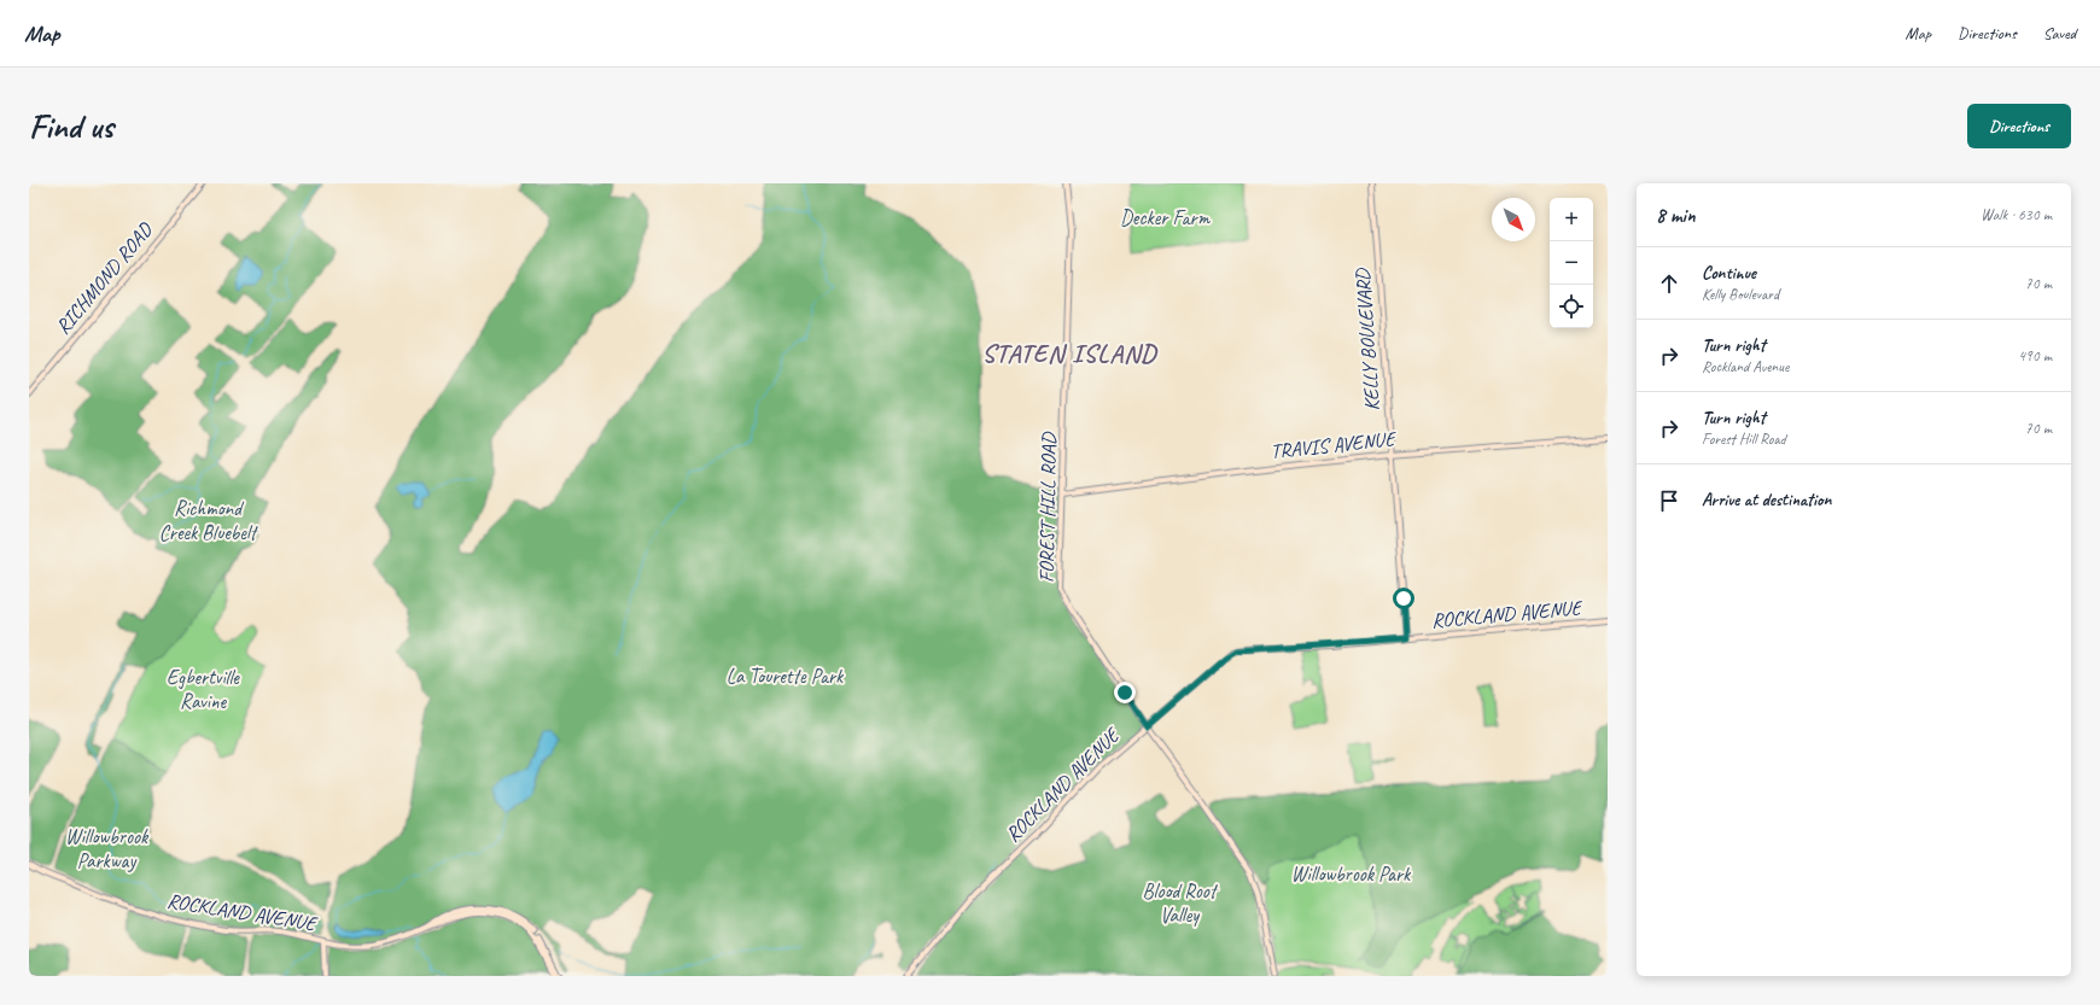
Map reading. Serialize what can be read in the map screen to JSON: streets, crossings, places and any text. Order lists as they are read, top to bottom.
{
  "streets": {
    "street": [
      "RICHMOND ROAD",
      "KELLY BOULEVARD",
      "TRAVIS AVENUE",
      "FOREST HILL ROAD",
      "ROCKLAND AVENUE"
    ]
  },
  "crossings": [
    ["KELLY BOULEVARD", "TRAVIS AVENUE"],
    ["KELLY BOULEVARD", "ROCKLAND AVENUE"],
    ["TRAVIS AVENUE", "FOREST HILL ROAD"],
    ["FOREST HILL ROAD", "ROCKLAND AVENUE"]
  ],
  "districts": ["STATEN ISLAND"],
  "parks": [
    "Decker Farm",
    "Richmond Creek Bluebelt",
    "La Tourette Park",
    "Egbertville Ravine",
    "Willowbrook Parkway",
    "Willowbrook Park",
    "Blood Root Valley"
  ],
  "north": "bottom right",
  "page": {
    "header": "Map",
    "nav": ["Map", "Directions", "Saved"],
    "buttons": "Directions",
    "title": "Find us",
    "heading": ["8 min", "Walk · 630 m"],
    "map_buttons": ["+", "−"],
    "list": [
      ["Continue", "Kelly Boulevard", "70 m"],
      ["Turn right", "Rockland Avenue", "490 m"],
      ["Turn right", "Forest Hill Road", "70 m"],
      "Arrive at destination"
    ]
  }
}
